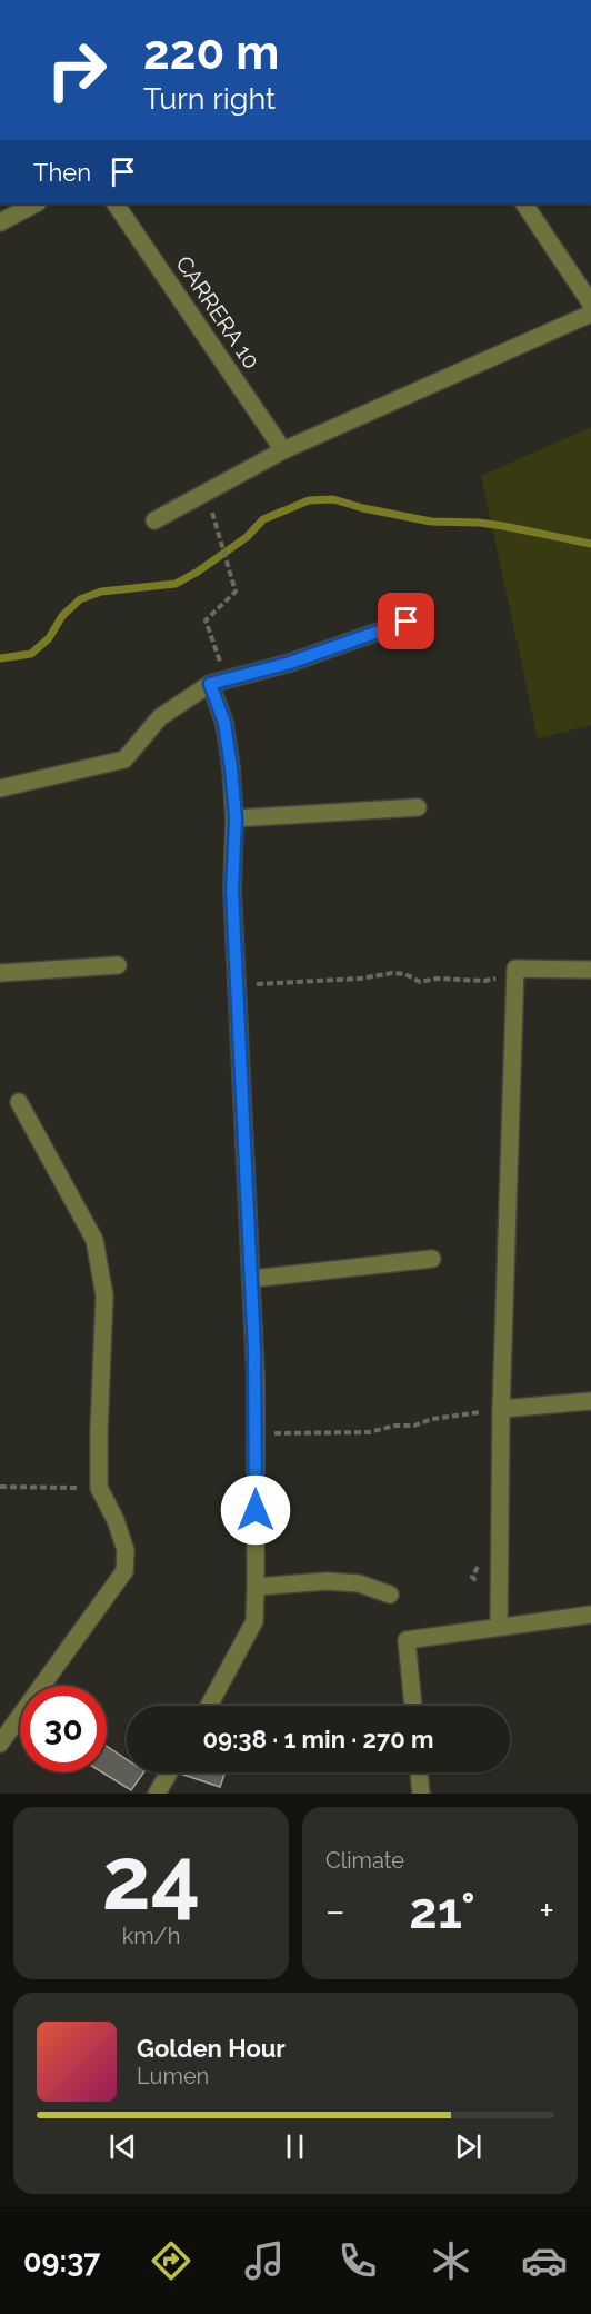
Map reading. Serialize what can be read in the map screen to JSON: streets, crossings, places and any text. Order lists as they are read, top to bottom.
{
  "streets": {
    "street": ["CARRERA 10"]
  },
  "page": {
    "turn": ["220 m", "Turn right"],
    "then": "Then",
    "limit": "30",
    "trip": "09:38 · 1 min · 270 m",
    "tile": [
      ["24", "km/h"],
      "Climate"
    ],
    "heat": ["−", "21°", "+"],
    "song": ["Golden Hour", "Lumen"],
    "tabs": "09:37"
  }
}
